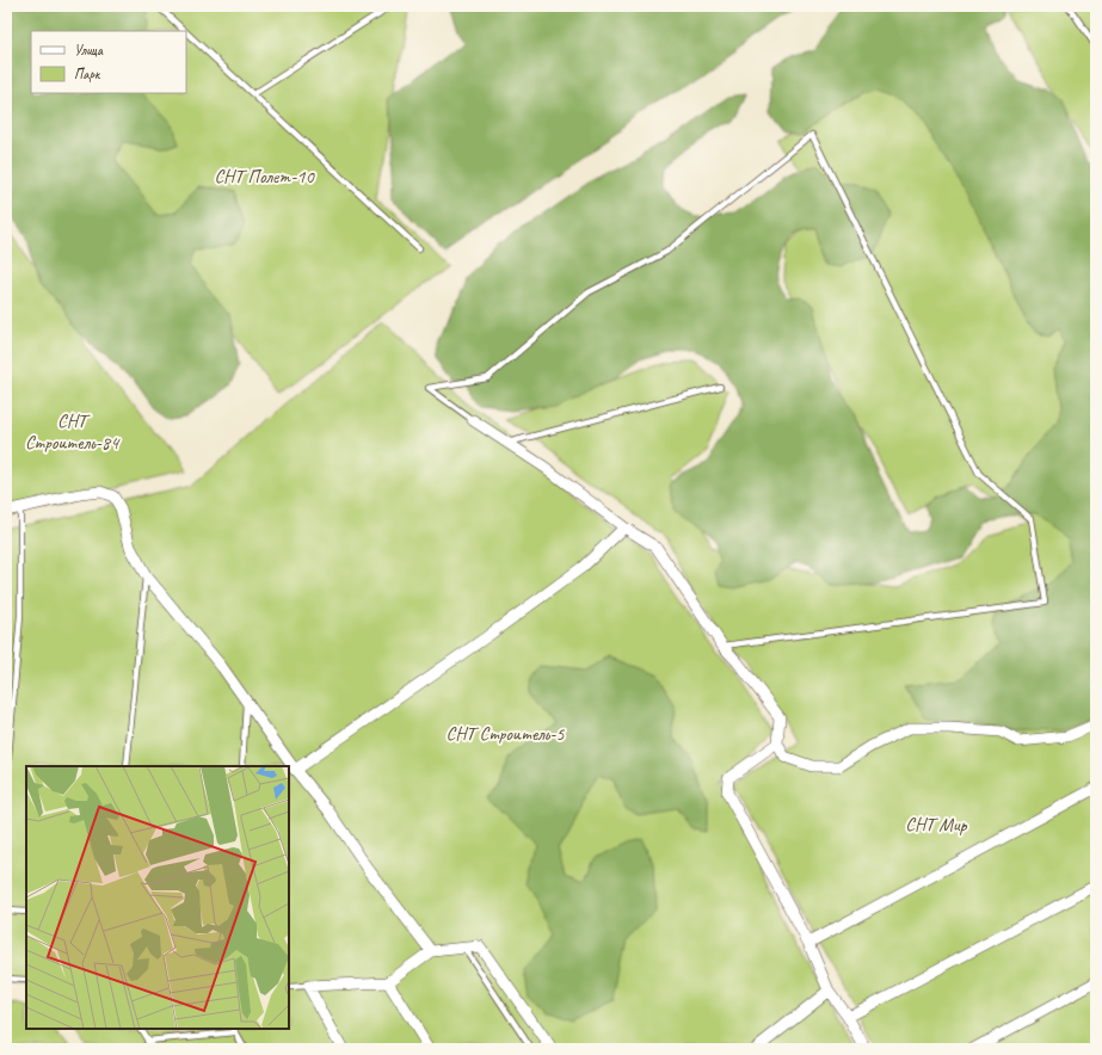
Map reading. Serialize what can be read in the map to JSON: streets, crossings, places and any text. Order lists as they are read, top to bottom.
{
  "parks": [
    "СНТ Полет-10",
    "СНТ Строитель-84",
    "СНТ Строитель-5",
    "СНТ Мир"
  ],
  "legend": ["Улица", "Парк"]
}
